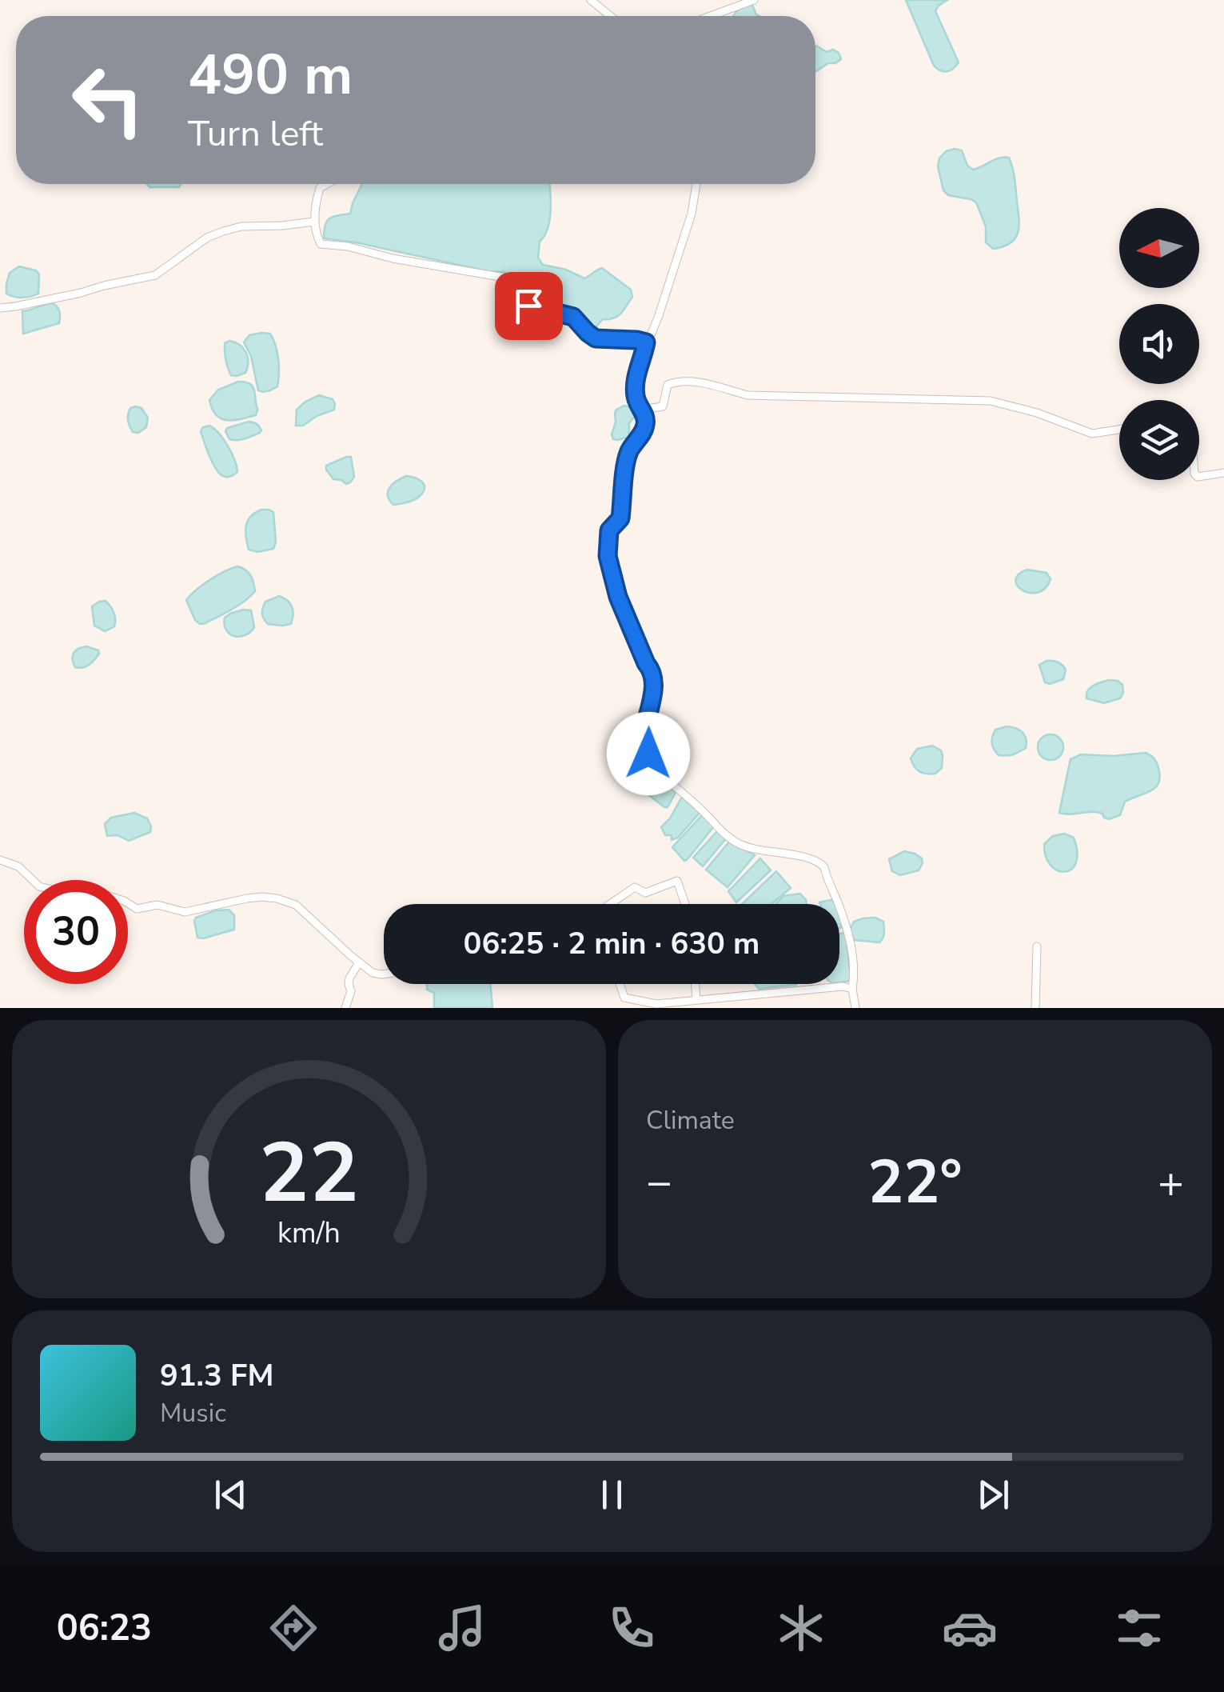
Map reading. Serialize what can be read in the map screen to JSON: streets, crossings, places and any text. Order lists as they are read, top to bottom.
{
  "north": "left",
  "page": {
    "turn": ["490 m", "Turn left"],
    "limit": "30",
    "trip": "06:25 · 2 min · 630 m",
    "tile": "Climate",
    "heat": ["−", "22°", "+"],
    "song": ["91.3 FM", "Music"],
    "tabs": "06:23",
    "gauge": ["22", "km/h"]
  }
}
